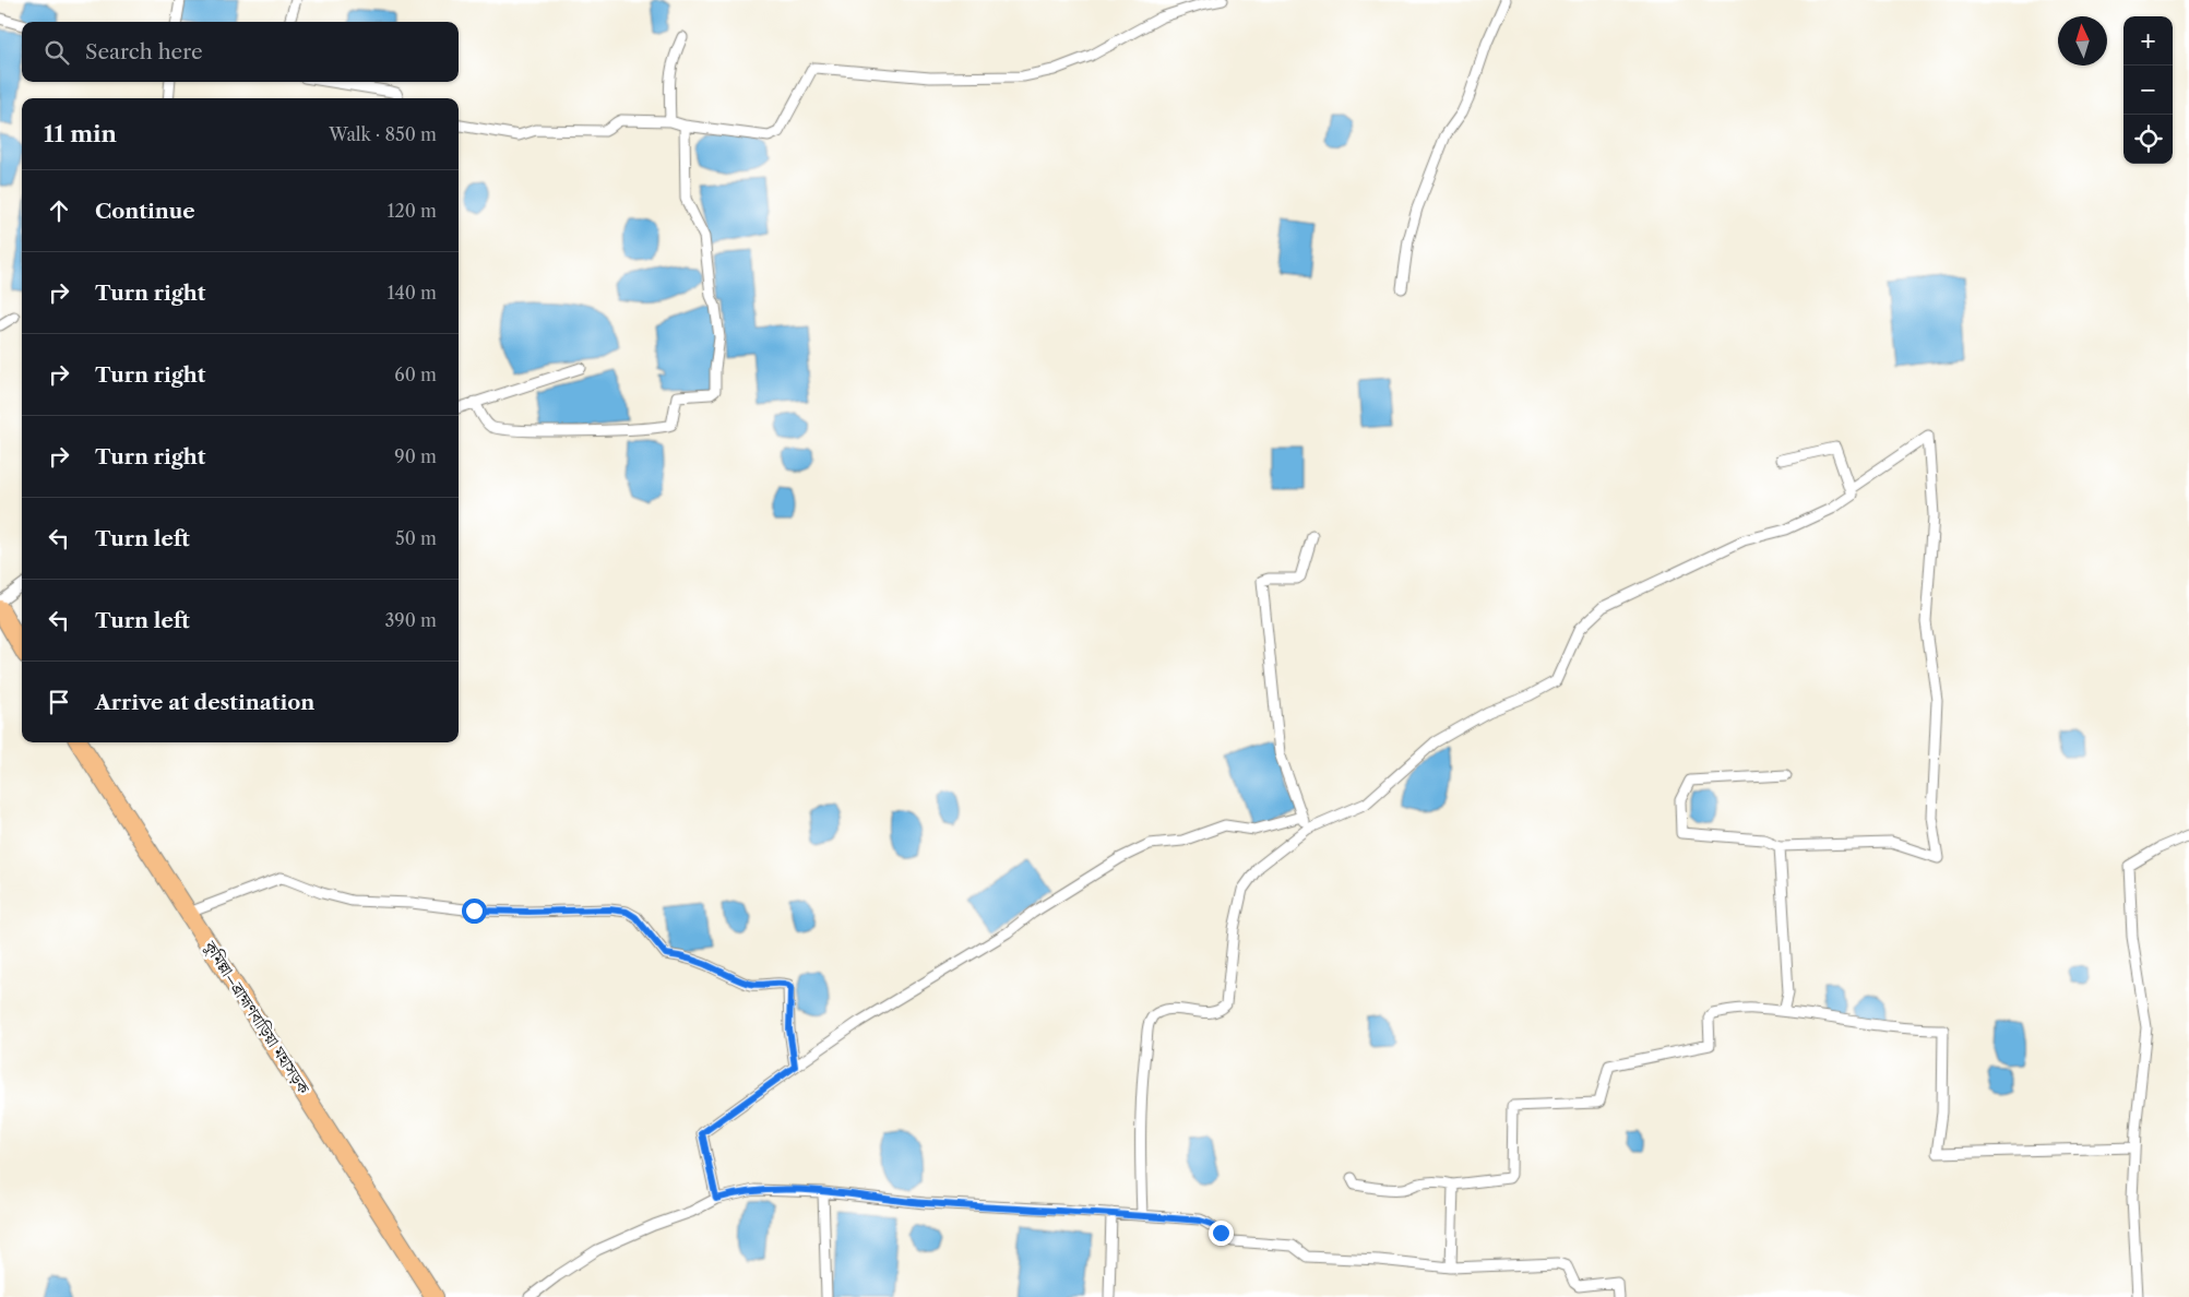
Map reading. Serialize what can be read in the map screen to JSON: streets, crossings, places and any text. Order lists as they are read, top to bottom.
{
  "streets": {
    "highway": ["কুমিল্লা–ব্রাহ্মণবাড়িয়া মহাসড়ক"]
  },
  "north": "top",
  "page": {
    "map_buttons": ["+", "−"],
    "search": "Search here",
    "heading": ["11 min", "Walk · 850 m"],
    "list": [
      ["Continue", "120 m"],
      ["Turn right", "140 m"],
      ["Turn right", "60 m"],
      ["Turn right", "90 m"],
      ["Turn left", "50 m"],
      ["Turn left", "390 m"],
      "Arrive at destination"
    ]
  }
}
